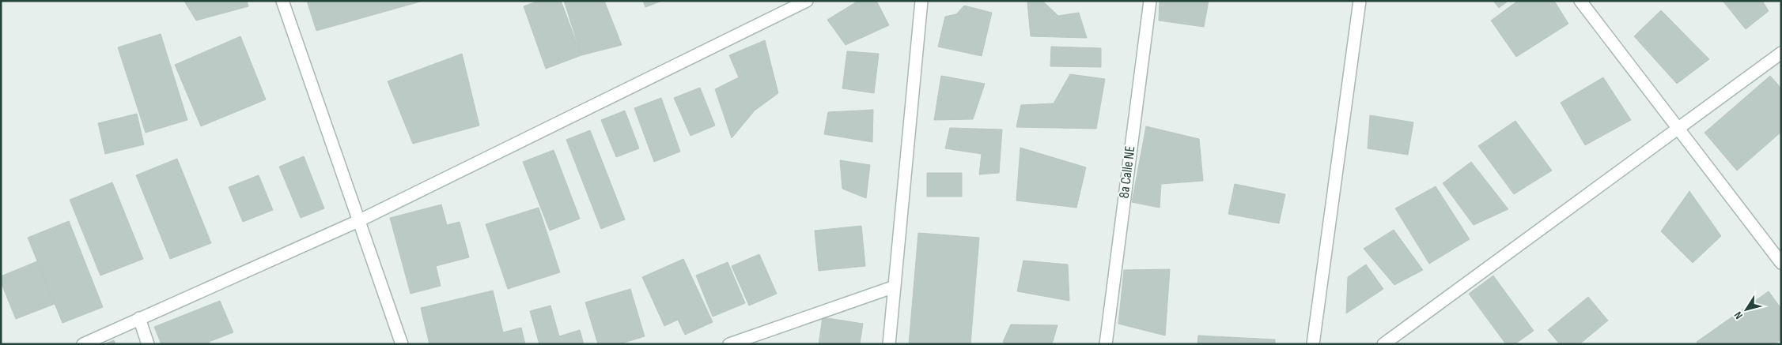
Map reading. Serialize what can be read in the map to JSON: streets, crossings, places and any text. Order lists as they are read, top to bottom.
{
  "streets": {
    "street": ["8a Calle NE"]
  },
  "north": "bottom left"
}
